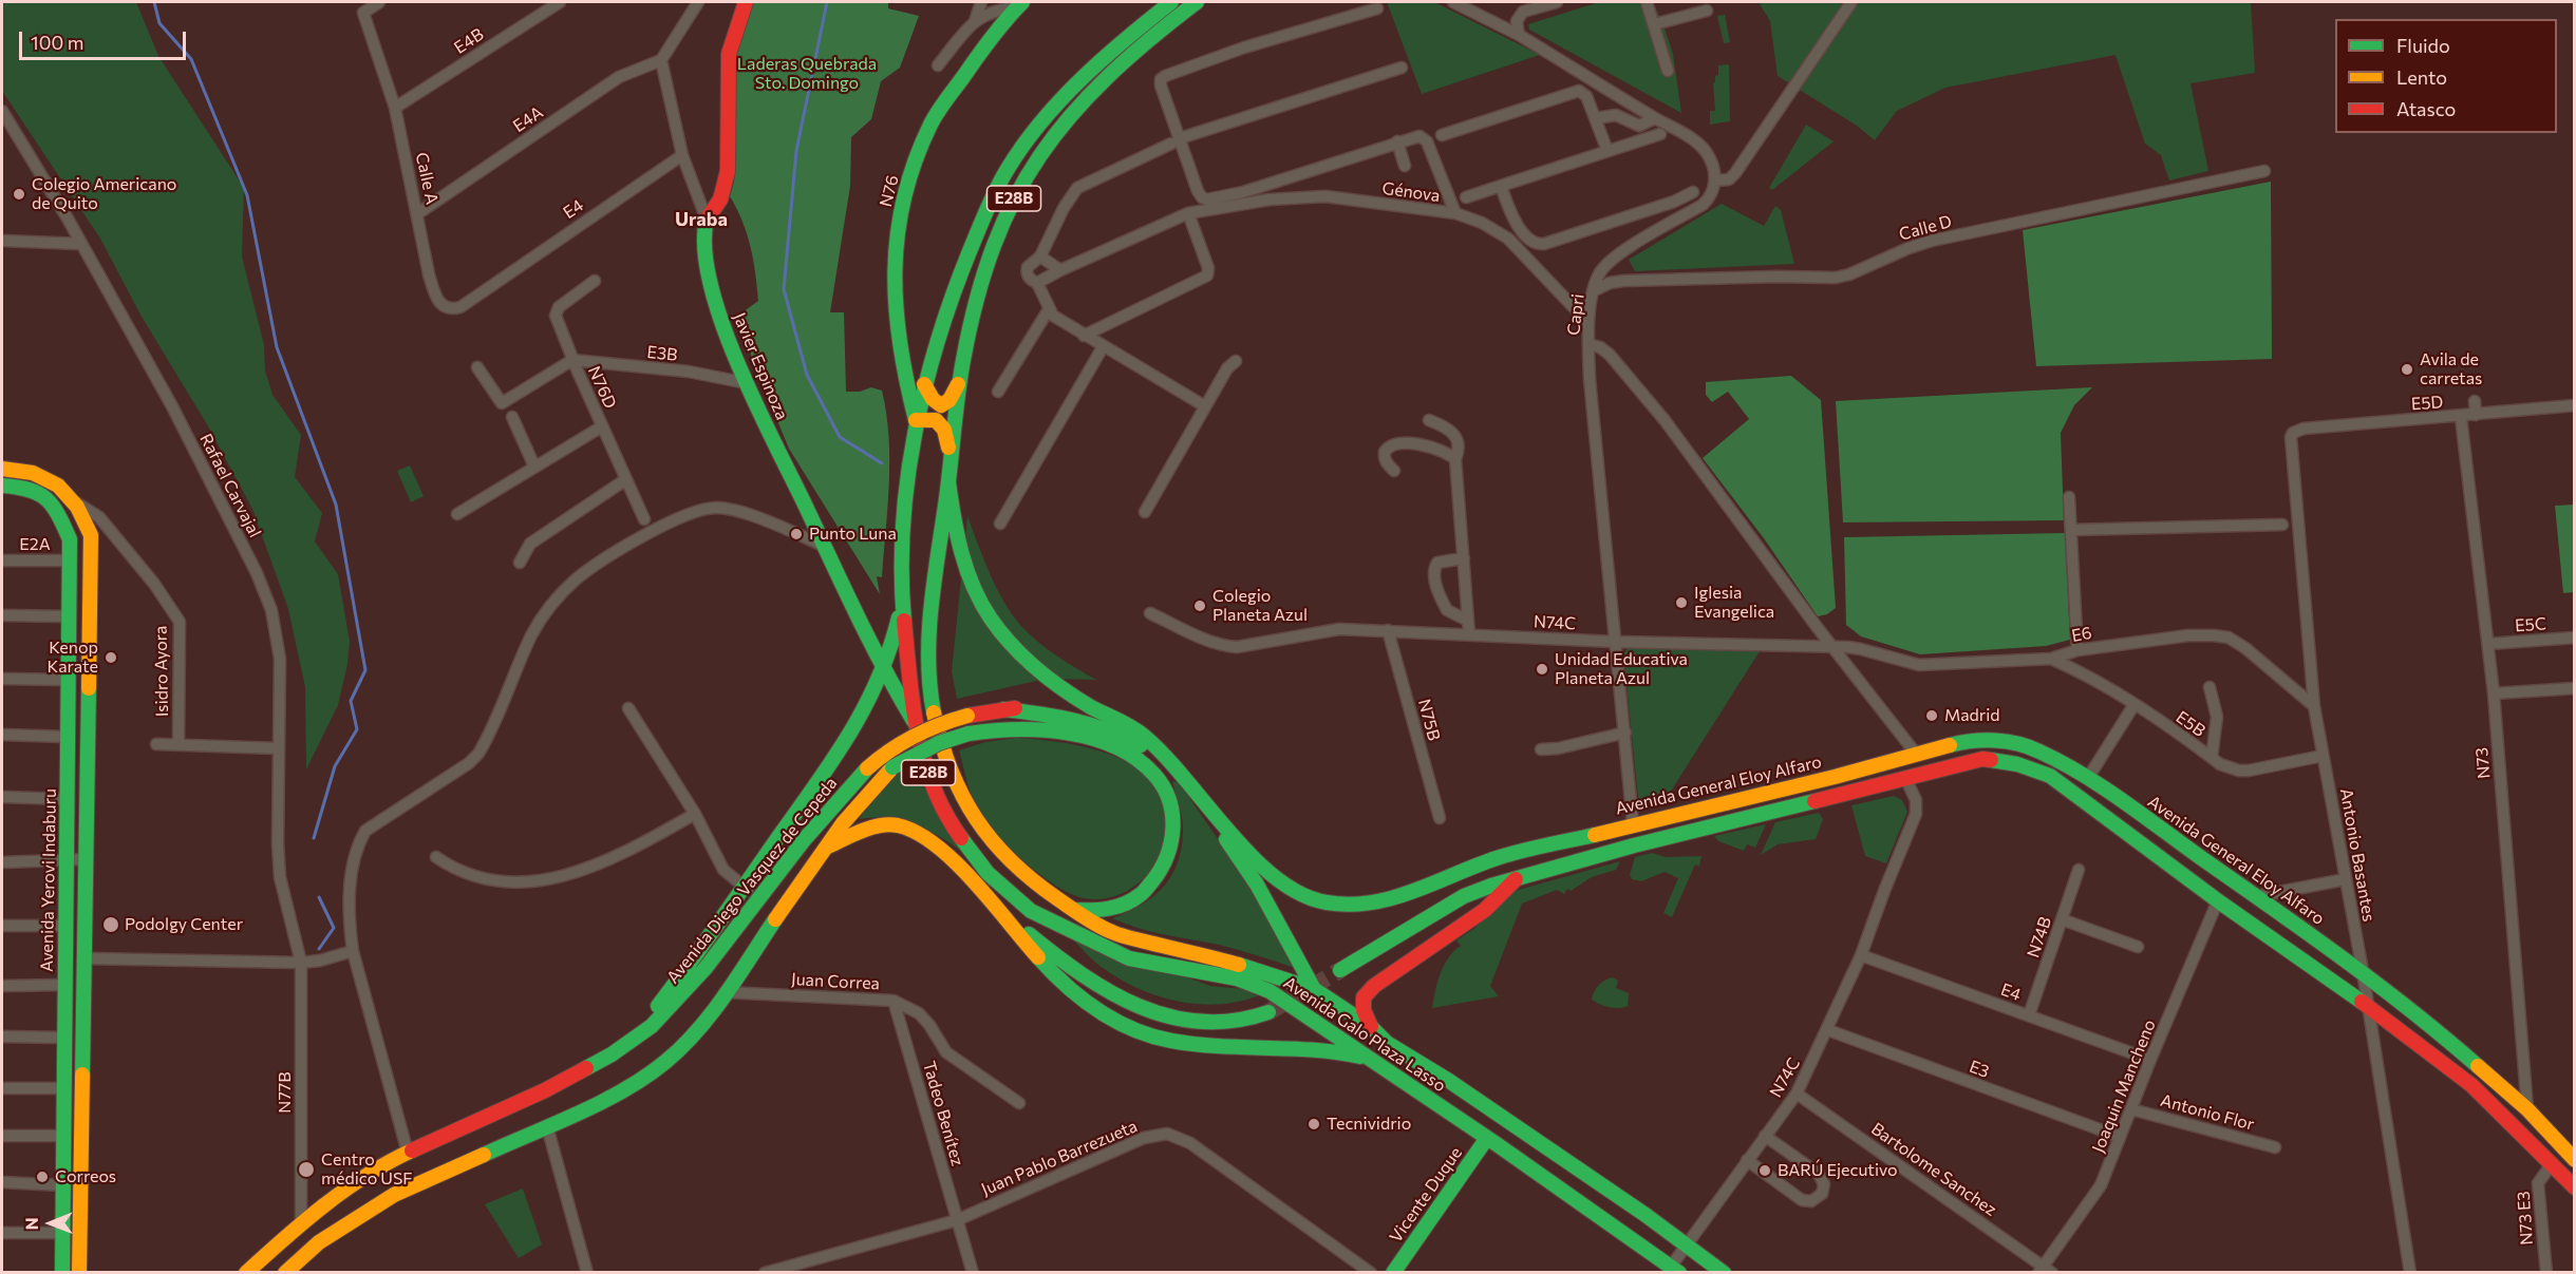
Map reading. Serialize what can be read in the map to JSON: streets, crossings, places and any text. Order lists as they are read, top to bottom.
{
  "streets": {
    "main road": [
      "N76",
      "E28B",
      "Javier Espinoza",
      "Avenida General Eloy Alfaro",
      "Avenida Yerovi Indaburu",
      "Avenida Diego Vasquez de Cepeda",
      "Avenida Galo Plaza Lasso",
      "Vicente Duque"
    ],
    "street": [
      "E4B",
      "E4A",
      "Calle A",
      "Génova",
      "E4",
      "Calle D",
      "Capri",
      "E3B",
      "N76D",
      "E5D",
      "Rafael Carvajal",
      "E2A",
      "N74C",
      "E5C",
      "E6",
      "Isidro Ayora",
      "N75B",
      "E5B",
      "N73",
      "Antonio Basantes",
      "N74B",
      "Juan Correa",
      "E3",
      "Joaquin Mancheno",
      "N77B",
      "Antonio Flor",
      "Tadeo Benítez",
      "Juan Pablo Barrezueta",
      "Bartolome Sanchez",
      "N73 E3"
    ]
  },
  "crossings": [
    ["E4B", "Calle A"],
    ["E4A", "Calle A"],
    ["Calle A", "E4"],
    ["N76", "E28B"],
    ["N76", "Avenida Galo Plaza Lasso"],
    ["Génova", "Capri"],
    ["E28B", "Avenida Galo Plaza Lasso"],
    ["E4", "N74C"],
    ["E4", "N74B"],
    ["E4", "Joaquin Mancheno"],
    ["Calle D", "Capri"],
    ["Capri", "N74C"],
    ["Capri", "Avenida General Eloy Alfaro"],
    ["E3B", "Javier Espinoza"],
    ["E3B", "N76D"],
    ["Javier Espinoza", "Avenida Galo Plaza Lasso"],
    ["E5D", "N73"],
    ["E5D", "Antonio Basantes"],
    ["Rafael Carvajal", "N77B"],
    ["E2A", "Avenida Yerovi Indaburu"],
    ["N74C", "E6"],
    ["N74C", "N75B"],
    ["N74C", "Avenida General Eloy Alfaro"],
    ["N74C", "Avenida Galo Plaza Lasso"],
    ["N74C", "E3"],
    ["N74C", "Bartolome Sanchez"],
    ["E5C", "N73"],
    ["E6", "E5B"],
    ["E6", "Antonio Basantes"],
    ["E5B", "Antonio Basantes"],
    ["N73", "Avenida General Eloy Alfaro"],
    ["Avenida General Eloy Alfaro", "Antonio Basantes"],
    ["Avenida General Eloy Alfaro", "Avenida Galo Plaza Lasso"],
    ["Avenida General Eloy Alfaro", "Joaquin Mancheno"],
    ["Avenida General Eloy Alfaro", "N73 E3"],
    ["Avenida Diego Vasquez de Cepeda", "N77B"],
    ["Juan Correa", "Tadeo Benítez"],
    ["Avenida Galo Plaza Lasso", "Vicente Duque"],
    ["E3", "Joaquin Mancheno"],
    ["Joaquin Mancheno", "Antonio Flor"],
    ["Joaquin Mancheno", "Bartolome Sanchez"],
    ["Tadeo Benítez", "Juan Pablo Barrezueta"]
  ],
  "districts": ["Uraba"],
  "parks": ["Laderas Quebrada Sto. Domingo"],
  "places": [
    "Colegio Americano de Quito",
    "Avila de carretas",
    "Punto Luna",
    "Iglesia Evangelica",
    "Colegio Planeta Azul",
    "Kenop Karate",
    "Unidad Educativa Planeta Azul",
    "Madrid",
    "Podolgy Center",
    "Tecnividrio",
    "Centro médico USF",
    "BARÚ Ejecutivo",
    "Correos"
  ],
  "legend": ["Fluido", "Lento", "Atasco"],
  "scale_bar": "100 m",
  "north": "left"
}
